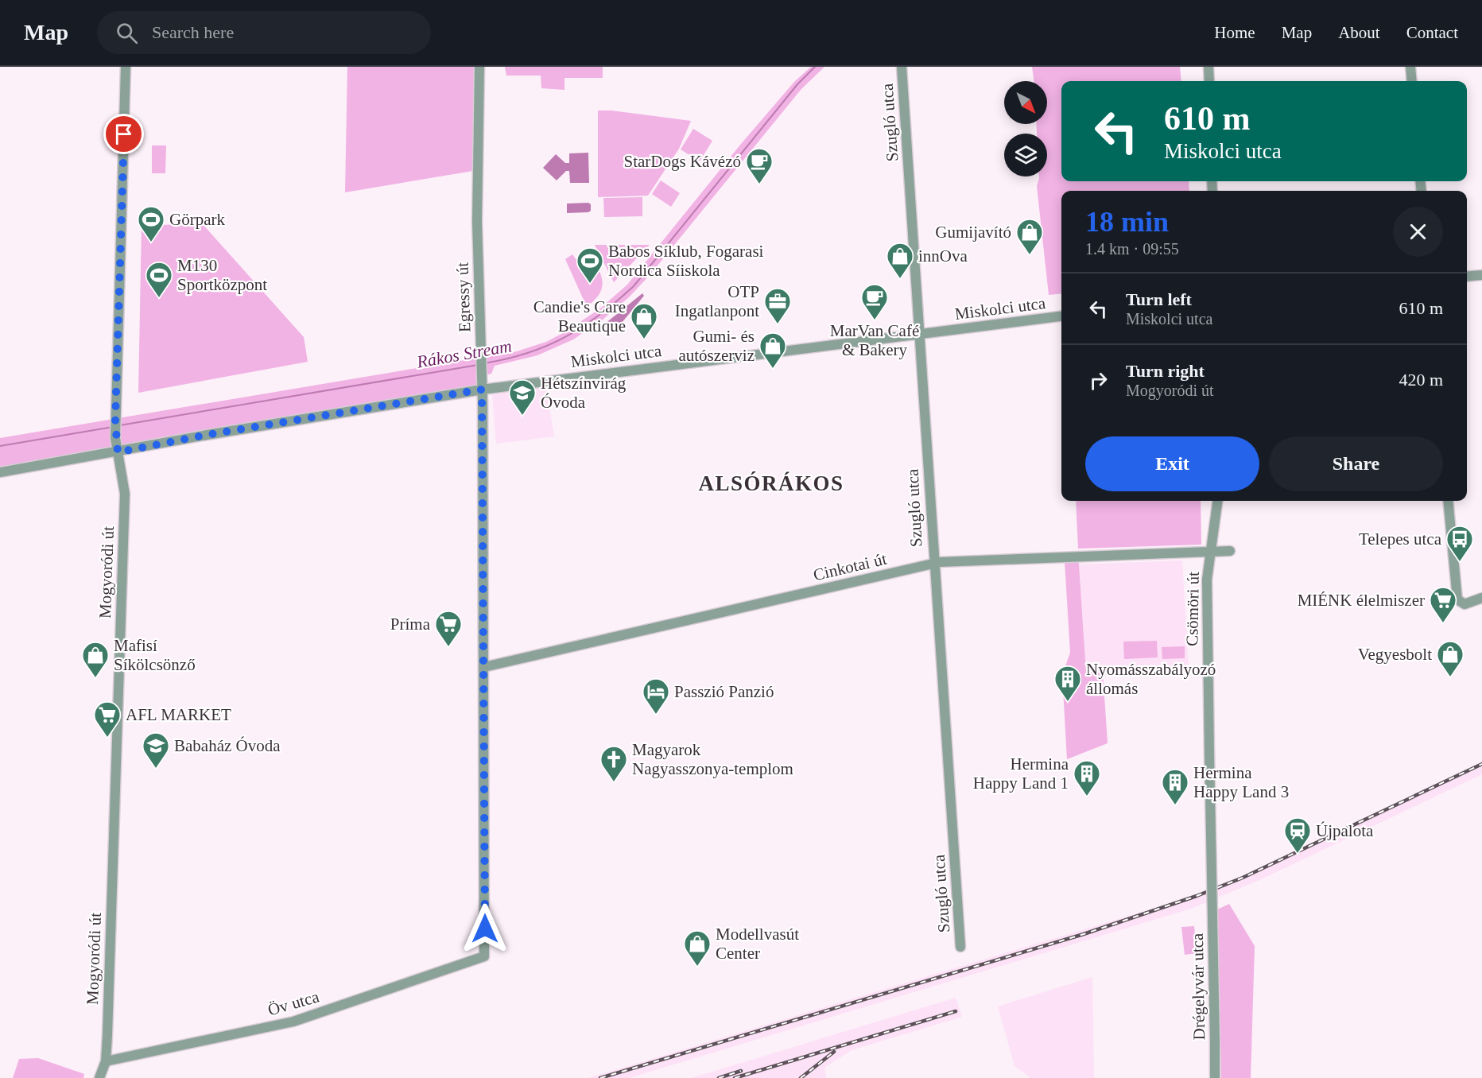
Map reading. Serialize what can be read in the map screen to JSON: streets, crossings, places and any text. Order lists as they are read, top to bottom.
{
  "streets": {
    "street": [
      "Szugló utca",
      "Egressy út",
      "Miskolci utca",
      "Cinkotai út",
      "Mogyoródi út",
      "Csömöri út",
      "Drégelyvár utca",
      "Öv utca"
    ]
  },
  "crossings": [
    ["Szugló utca", "Miskolci utca"],
    ["Szugló utca", "Cinkotai út"],
    ["Egressy út", "Miskolci utca"],
    ["Egressy út", "Cinkotai út"],
    ["Egressy út", "Öv utca"],
    ["Miskolci utca", "Mogyoródi út"],
    ["Cinkotai út", "Csömöri út"],
    ["Mogyoródi út", "Öv utca"],
    ["Csömöri út", "Drégelyvár utca"]
  ],
  "districts": ["ALSÓRÁKOS"],
  "water": ["Rákos Stream"],
  "places": {
    "cafe": ["StarDogs Kávézó", "MarVan Café & Bakery"],
    "sports": ["Görpark", "Babos Síklub, Fogarasi Nordica Síiskola", "M130 Sportközpont"],
    "shop": [
      "Gumijavító",
      "innOva",
      "Candie's Care Beautique",
      "Gumi- és autószerviz",
      "Vegyesbolt",
      "Mafisí Síkölcsönző",
      "Modellvasút Center"
    ],
    "office": ["OTP Ingatlanpont"],
    "school or university": ["Hétszínvirág Óvoda", "Babaház Óvoda"],
    "bus stop": ["Telepes utca"],
    "supermarket": ["MIÉNK élelmiszer", "Príma", "AFL MARKET"],
    "building": ["Nyomásszabályozó állomás", "Hermina Happy Land 1", "Hermina Happy Land 3"],
    "hotel": ["Passzió Panzió"],
    "church": ["Magyarok Nagyasszonya-templom"],
    "station": ["Újpalota"]
  },
  "north": "bottom right",
  "page": {
    "header": "Map",
    "search": "Search here",
    "nav": [
      "Home",
      "Map",
      "About",
      "Contact"
    ],
    "turn": ["610 m", "Miskolci utca"],
    "heading": ["18 min", "1.4 km · 09:55"],
    "list": [
      {
        "name": "Turn left",
        "note": "Miskolci utca",
        "value": "610 m"
      },
      {
        "name": "Turn right",
        "note": "Mogyoródi út",
        "value": "420 m"
      }
    ],
    "buttons": ["Exit", "Share"]
  }
}
